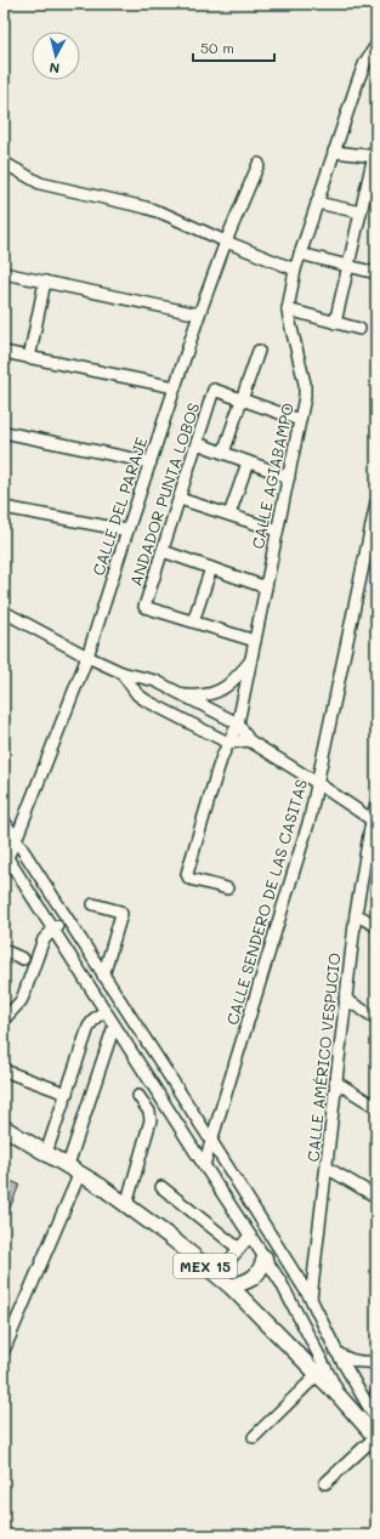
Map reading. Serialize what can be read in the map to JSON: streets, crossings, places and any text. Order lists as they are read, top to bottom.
{
  "streets": {
    "main road": ["MEX 15"],
    "street": [
      "CALLE AGIABAMPO",
      "ANDADOR PUNTA LOBOS",
      "CALLE DEL PARAJE",
      "CALLE SENDERO DE LAS CASITAS",
      "CALLE AMÉRICO VESPUCIO"
    ]
  },
  "scale_bar": "50 m",
  "north": "bottom"
}
